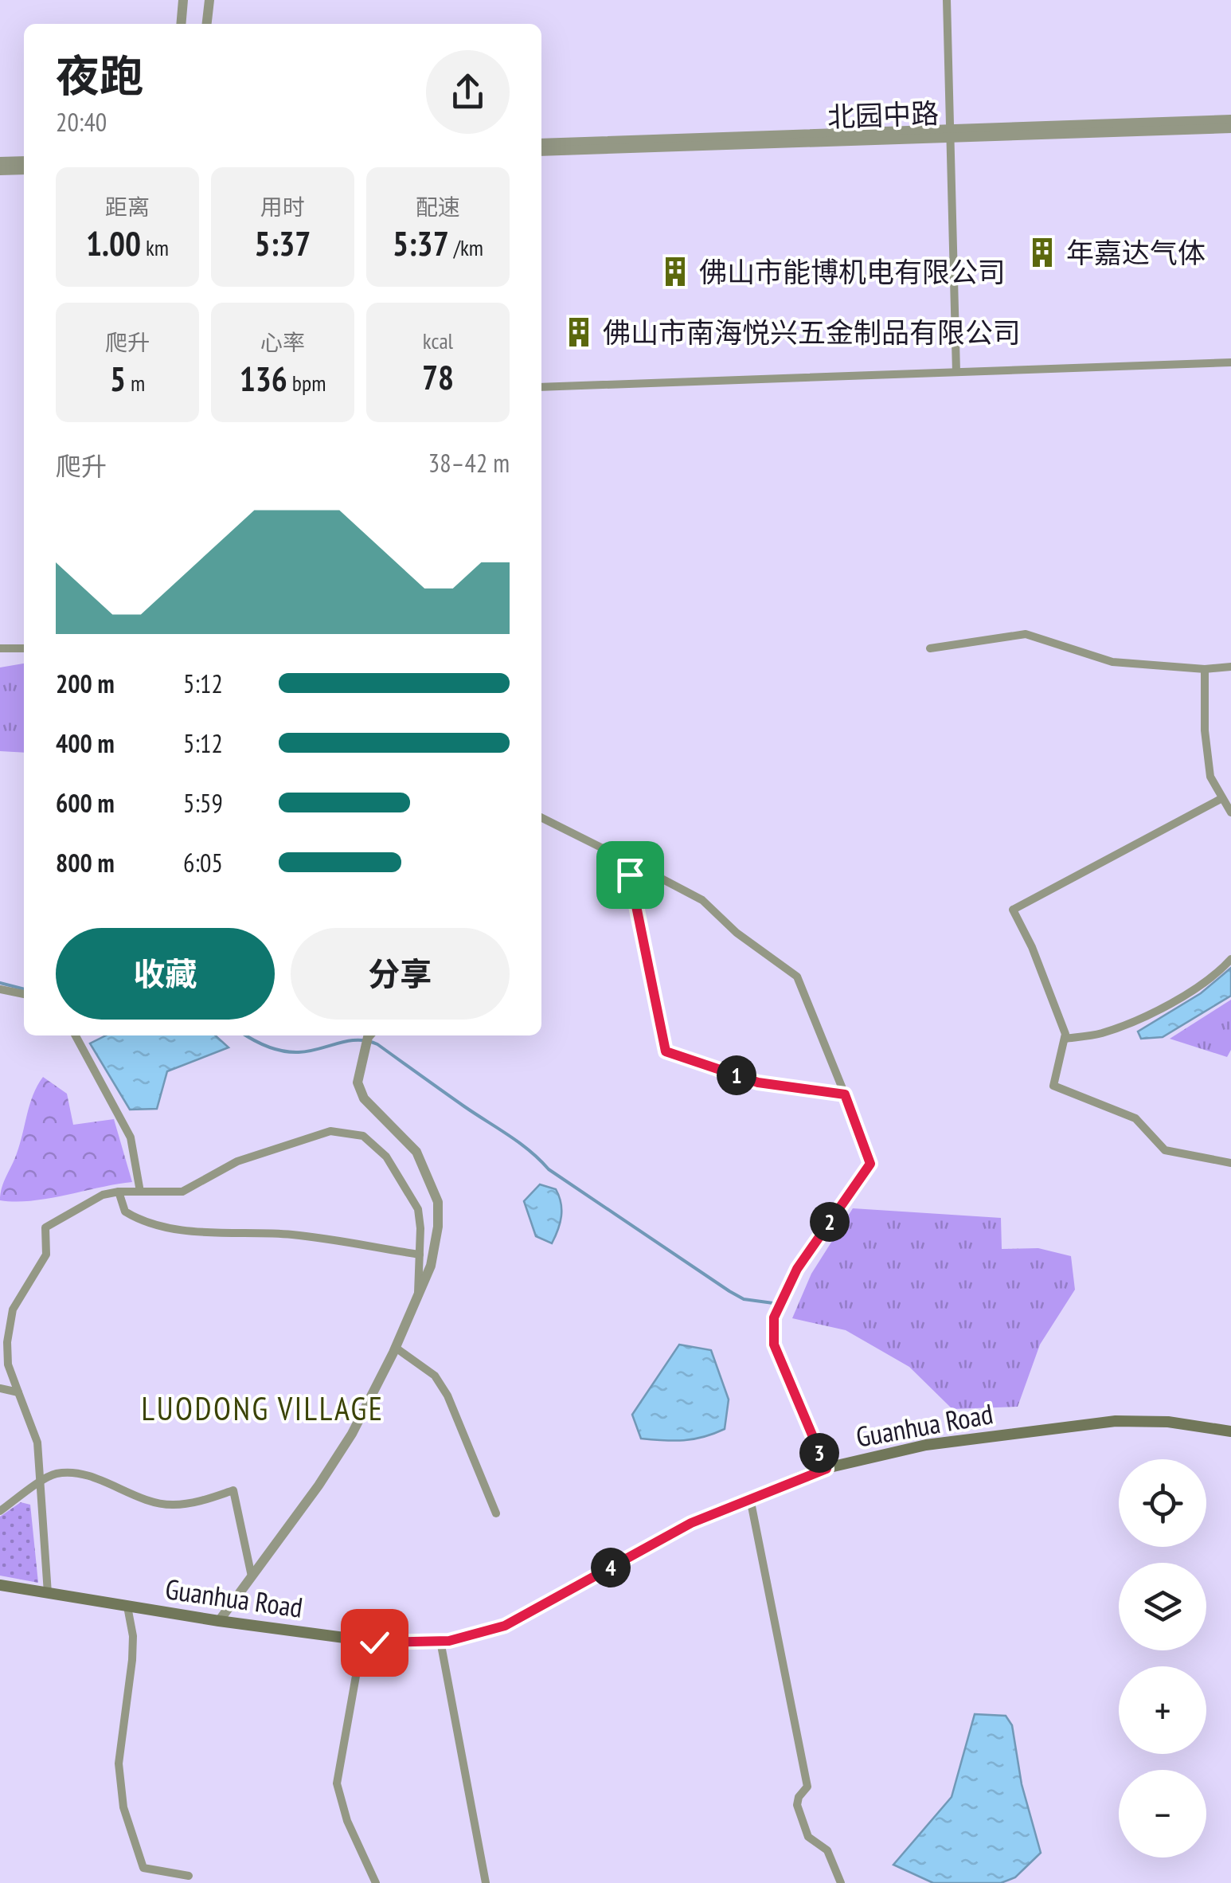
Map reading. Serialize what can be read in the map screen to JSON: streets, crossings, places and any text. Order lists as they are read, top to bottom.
{
  "streets": {
    "main road": ["Guanhua Road"],
    "street": ["北园中路"]
  },
  "districts": ["LUODONG VILLAGE"],
  "places": {
    "building": ["年嘉达气体", "佛山市能博机电有限公司", "佛山市南海悦兴五金制品有限公司"]
  },
  "page": {
    "heading": ["夜跑", "20:40"],
    "stats": [
      ["距离", "1.00 km"],
      ["用时", "5:37"],
      ["配速", "5:37 /km"],
      ["爬升", "5 m"],
      ["心率", "136 bpm"],
      ["kcal", "78"]
    ],
    "chart": ["爬升", "38–42 m"],
    "list": [
      {
        "name": "200 m",
        "note": "5:12"
      },
      {
        "name": "400 m",
        "note": "5:12"
      },
      {
        "name": "600 m",
        "note": "5:59"
      },
      {
        "name": "800 m",
        "note": "6:05"
      }
    ],
    "buttons": ["收藏", "分享"],
    "pins": [
      "1",
      "2",
      "3",
      "4"
    ],
    "map_buttons": ["+", "−"]
  }
}
